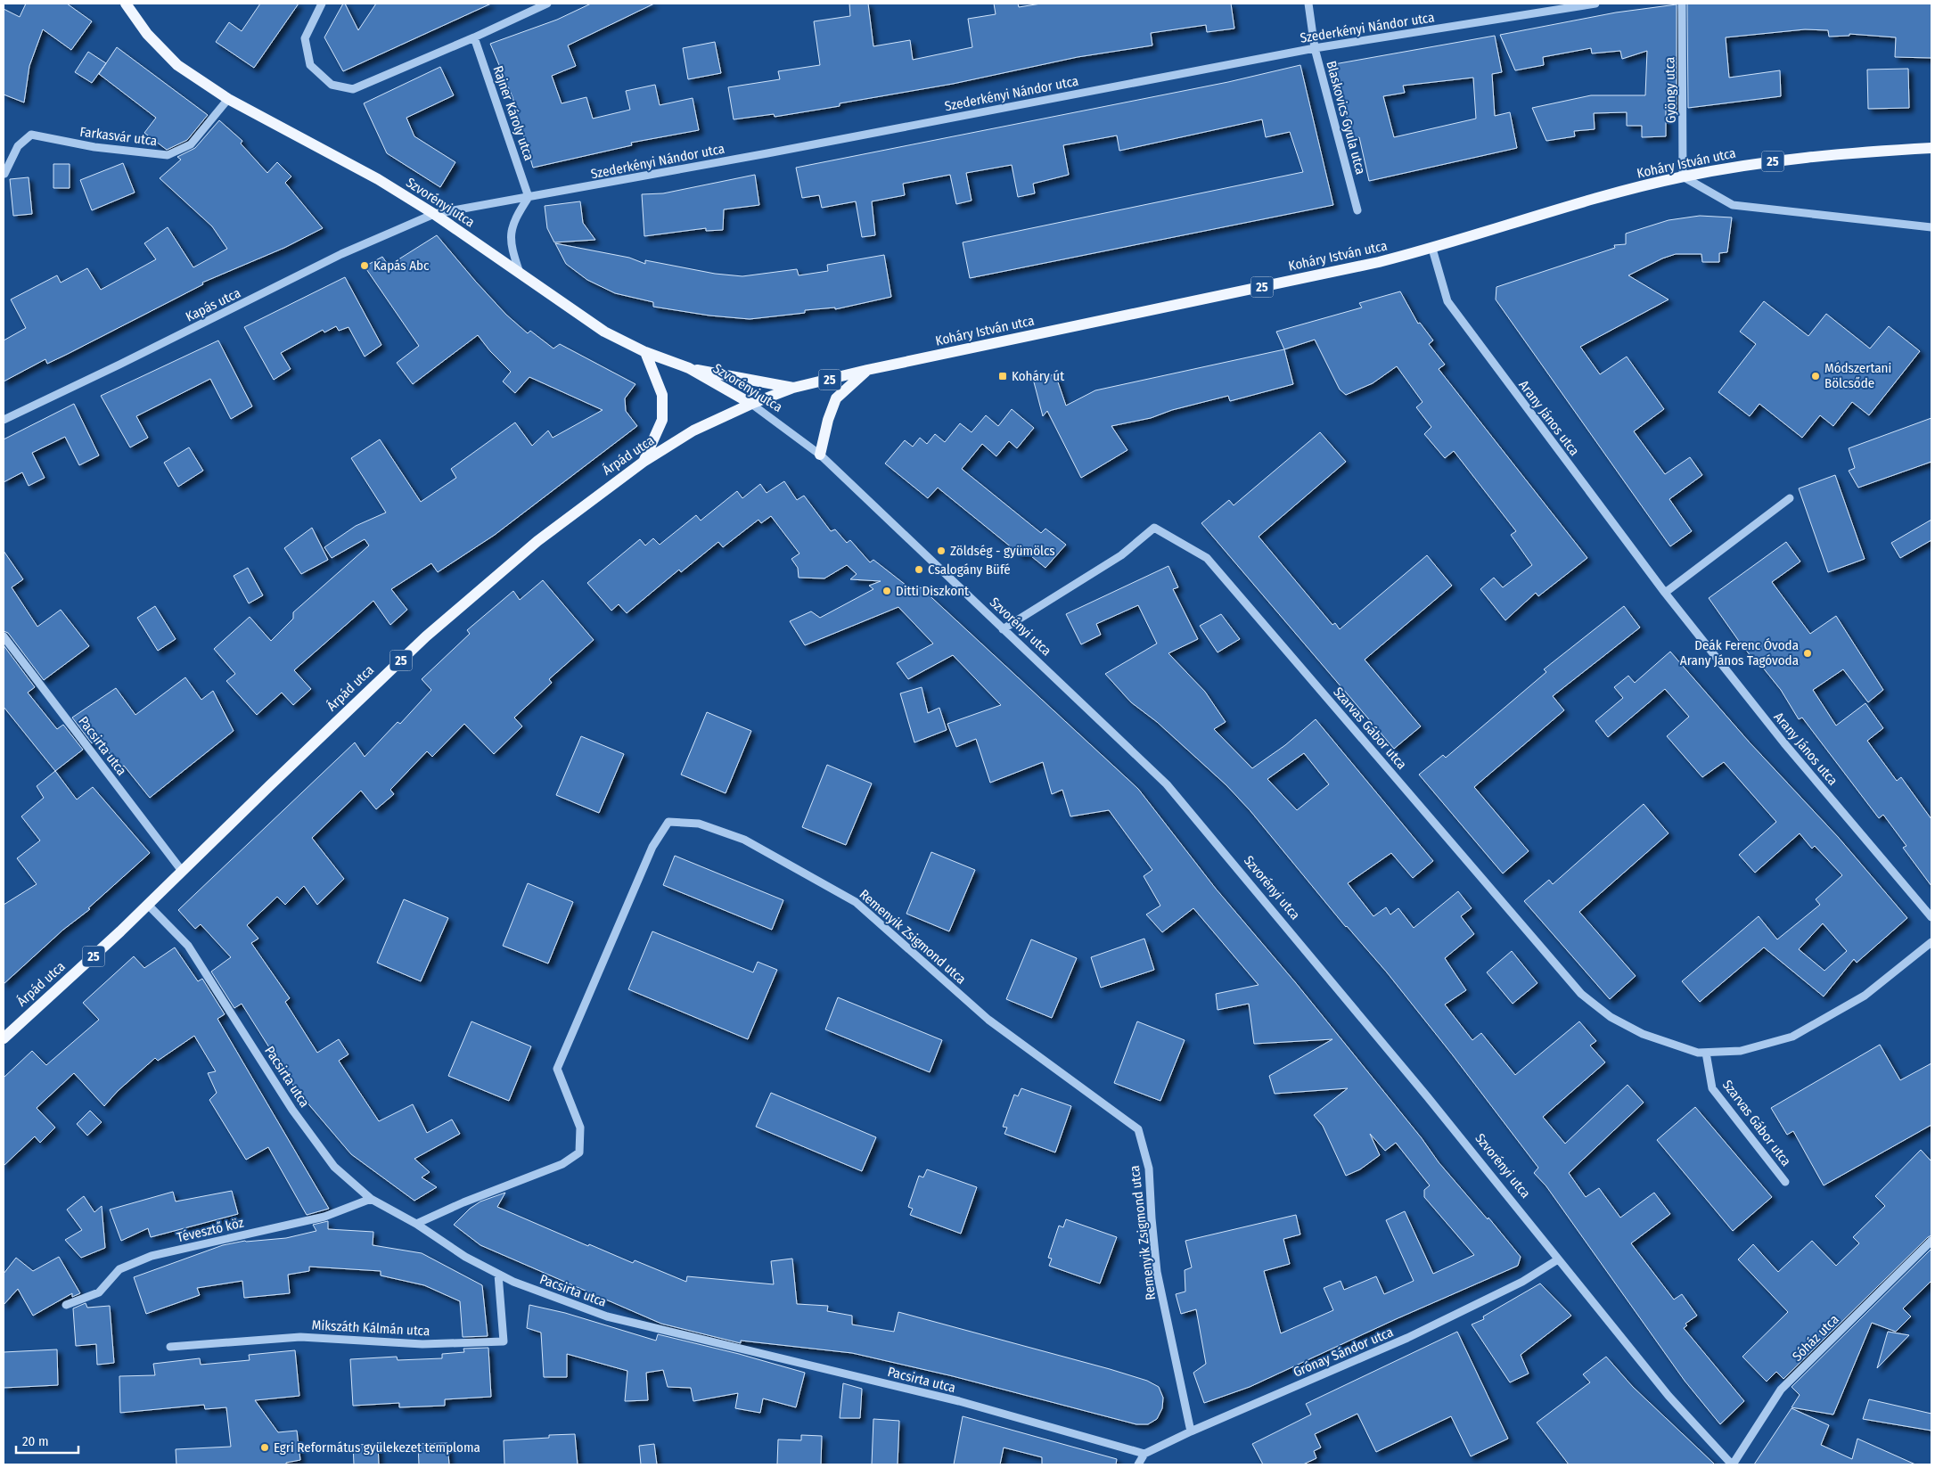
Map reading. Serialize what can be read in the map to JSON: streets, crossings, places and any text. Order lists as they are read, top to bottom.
{
  "streets": {
    "main road": [
      "25",
      "Koháry István utca",
      "Szvorényi utca",
      "Árpád utca"
    ],
    "street": [
      "Szederkényi Nándor utca",
      "Gyöngy utca",
      "Rajner Károly utca",
      "Blaskovics Gyula utca",
      "Farkasvár utca",
      "Kapás utca",
      "Arany János utca",
      "Szarvas Gábor utca",
      "Pacsirta utca",
      "Remenyik Zsigmond utca",
      "Tévesztő köz",
      "Mikszáth Kálmán utca",
      "Sóház utca",
      "Grónay Sándor utca"
    ]
  },
  "crossings": [
    ["Szederkényi Nándor utca", "Rajner Károly utca"],
    ["Szederkényi Nándor utca", "Blaskovics Gyula utca"],
    ["Szederkényi Nándor utca", "Szvorényi utca"],
    ["Szederkényi Nándor utca", "Kapás utca"],
    ["Gyöngy utca", "Koháry István utca"],
    ["Farkasvár utca", "Szvorényi utca"],
    ["Koháry István utca", "Szvorényi utca"],
    ["Koháry István utca", "Arany János utca"],
    ["Koháry István utca", "Árpád utca"],
    ["Szvorényi utca", "Kapás utca"],
    ["Szvorényi utca", "Árpád utca"],
    ["Szvorényi utca", "Szarvas Gábor utca"],
    ["Szvorényi utca", "Sóház utca"],
    ["Szvorényi utca", "Grónay Sándor utca"],
    ["Árpád utca", "Pacsirta utca"],
    ["Pacsirta utca", "Remenyik Zsigmond utca"],
    ["Pacsirta utca", "Tévesztő köz"],
    ["Pacsirta utca", "Mikszáth Kálmán utca"],
    ["Pacsirta utca", "Grónay Sándor utca"],
    ["Remenyik Zsigmond utca", "Grónay Sándor utca"]
  ],
  "places": {
    "other": [
      "Kapás Abc",
      "Módszertani Bölcsőde",
      "Zöldség - gyümölcs",
      "Csalogány Büfé",
      "Ditti Diszkont",
      "Deák Ferenc Óvoda Arany János Tagóvoda",
      "Egri Református gyülekezet temploma"
    ],
    "transit": ["Koháry út"]
  },
  "scale_bar": "20 m"
}
